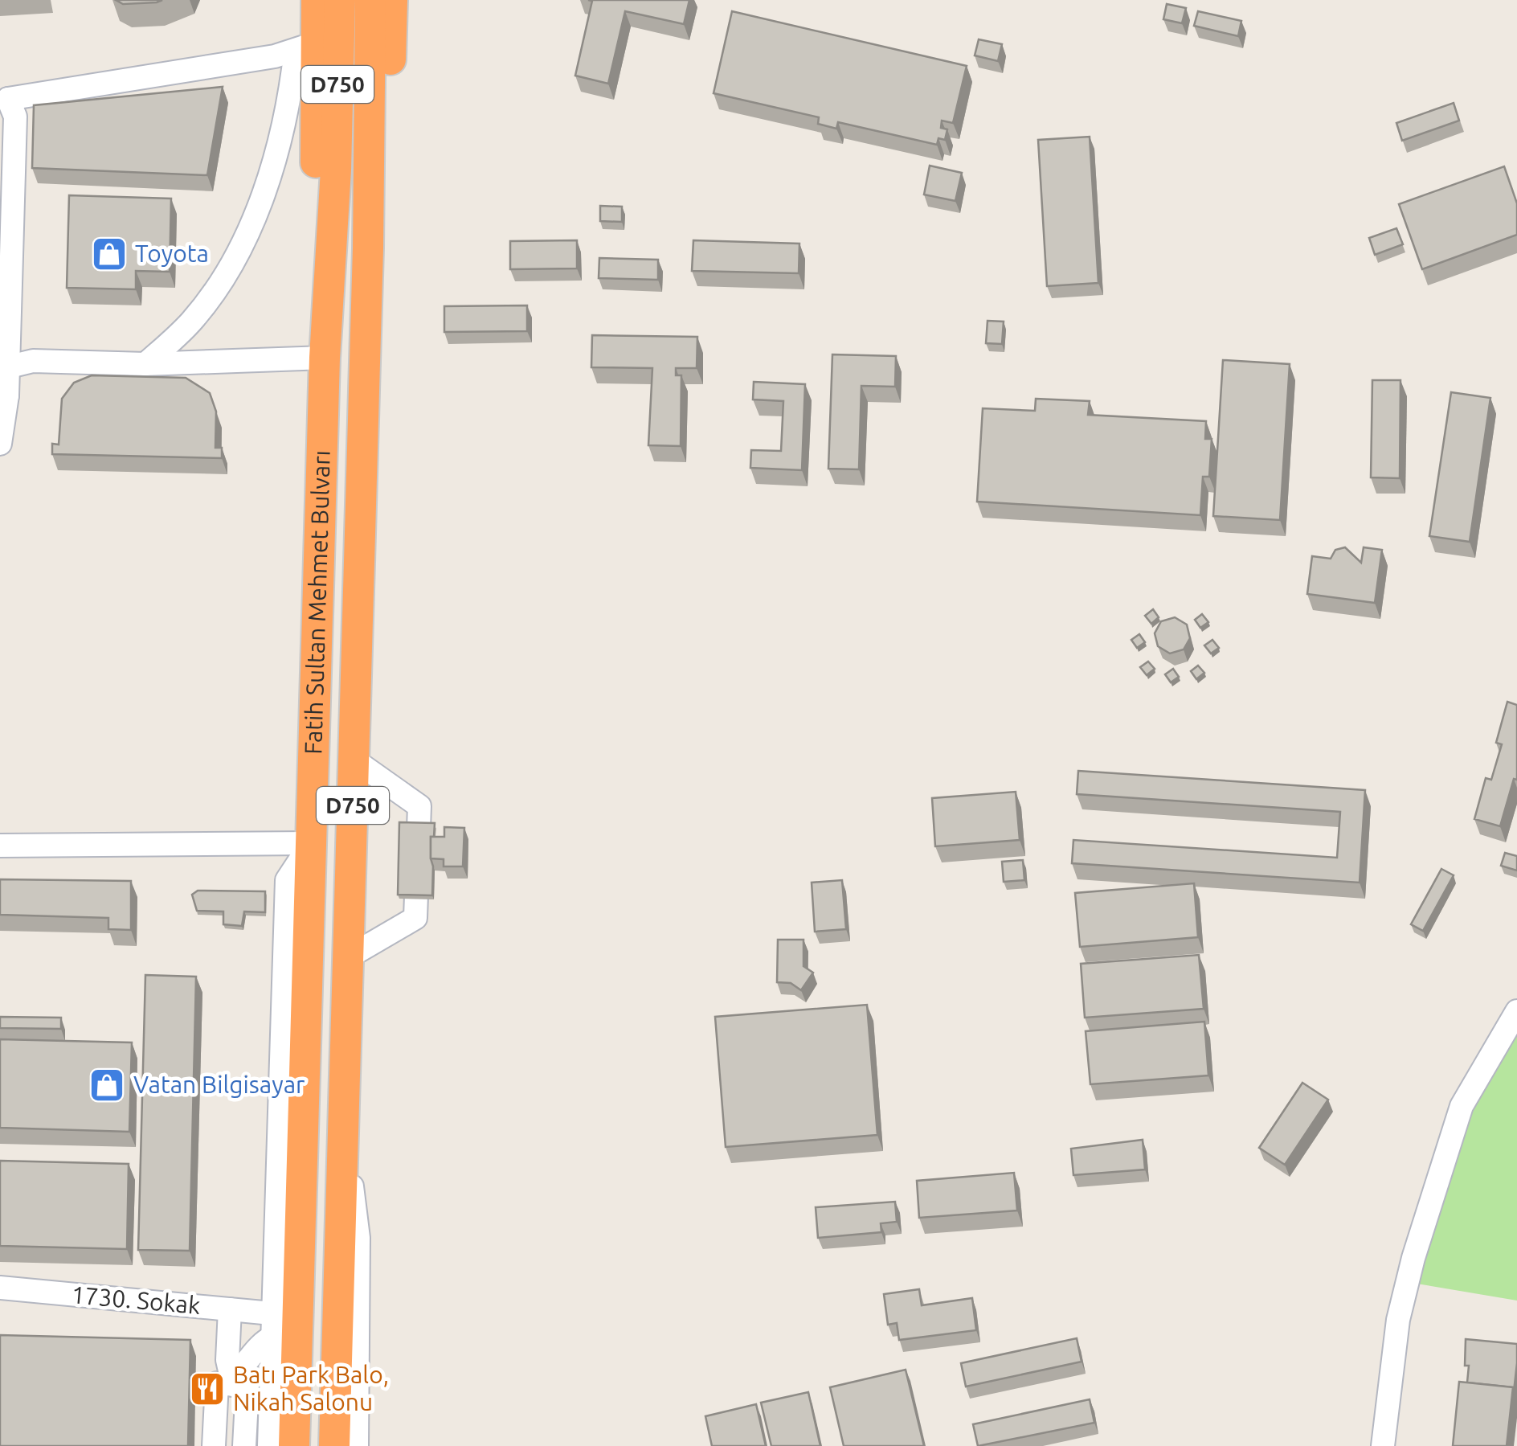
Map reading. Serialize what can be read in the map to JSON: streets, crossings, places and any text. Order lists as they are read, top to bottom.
{
  "streets": {
    "highway": ["D750", "Fatih Sultan Mehmet Bulvarı"],
    "street": ["1730. Sokak"]
  },
  "places": {
    "shop": ["Toyota", "Vatan Bilgisayar"],
    "restaurant": ["Batı Park Balo, Nikah Salonu"]
  }
}
